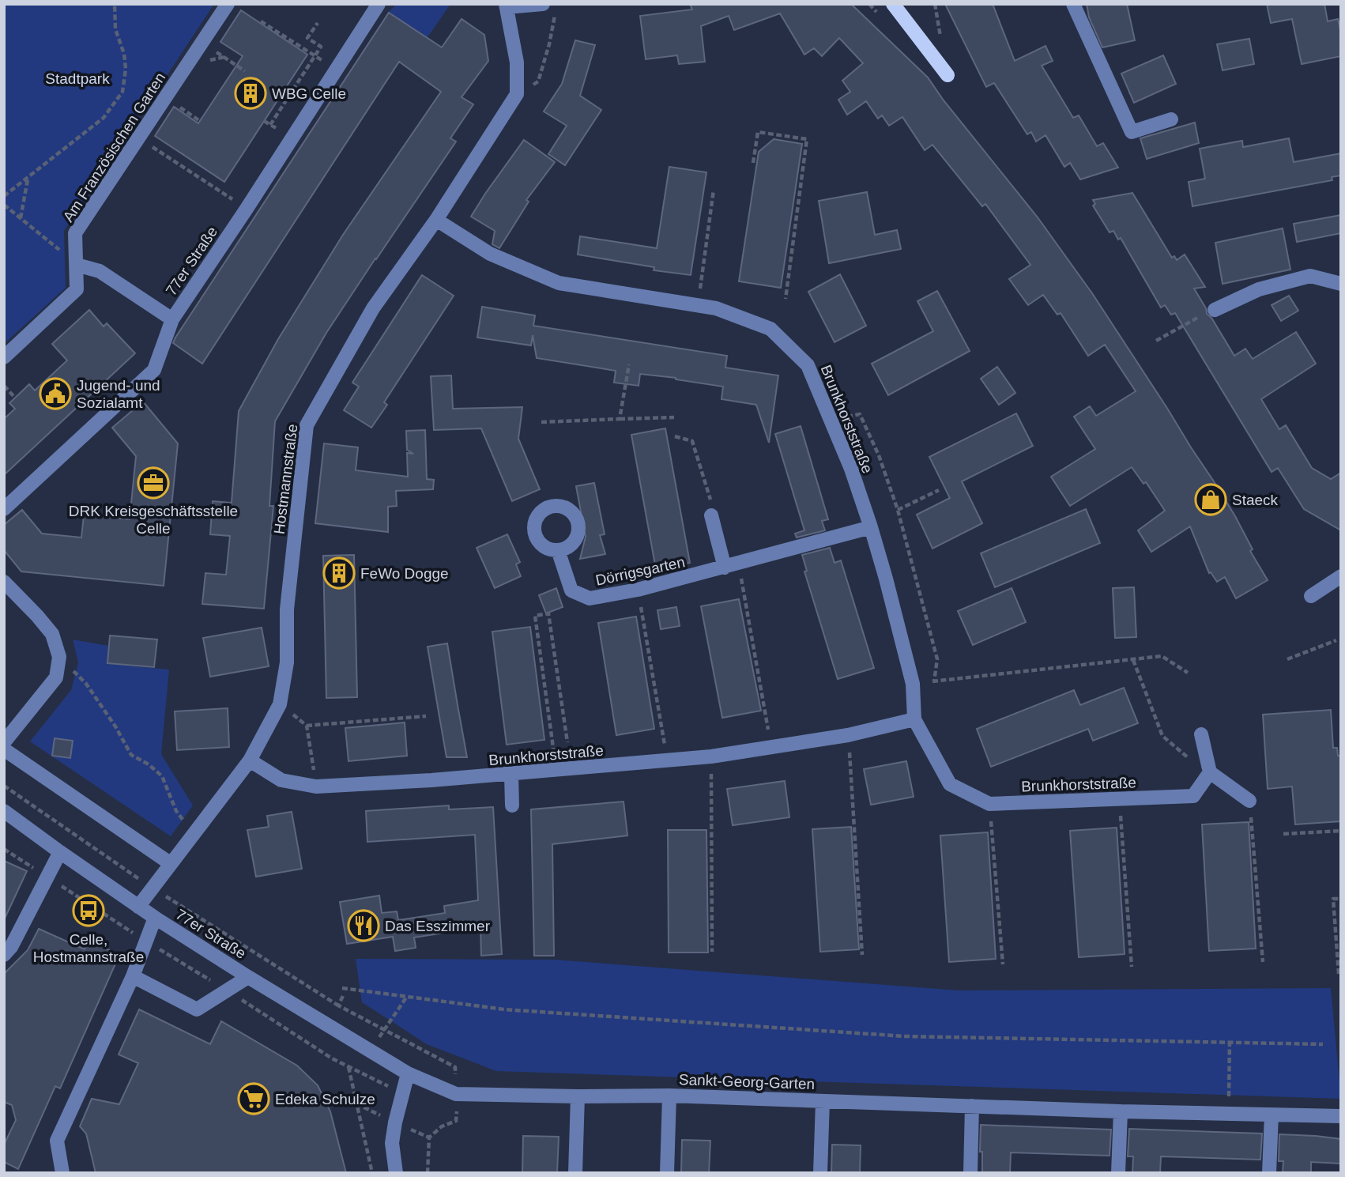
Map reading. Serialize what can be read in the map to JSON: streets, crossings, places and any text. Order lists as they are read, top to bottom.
{
  "streets": {
    "street": [
      "Am Französischen Garten",
      "77er Straße",
      "Brunkhorststraße",
      "Hostmannstraße",
      "Dörrigsgarten",
      "Sankt-Georg-Garten"
    ]
  },
  "crossings": [
    ["77er Straße", "Hostmannstraße"],
    ["77er Straße", "Sankt-Georg-Garten"],
    ["Brunkhorststraße", "Hostmannstraße"],
    ["Brunkhorststraße", "Dörrigsgarten"]
  ],
  "parks": ["Stadtpark"],
  "places": {
    "building": ["WBG Celle", "FeWo Dogge"],
    "public building": ["Jugend- und Sozialamt"],
    "office": ["DRK Kreisgeschäftsstelle Celle"],
    "shop": ["Staeck"],
    "bus stop": ["Celle, Hostmannstraße"],
    "restaurant": ["Das Esszimmer"],
    "supermarket": ["Edeka Schulze"]
  }
}
